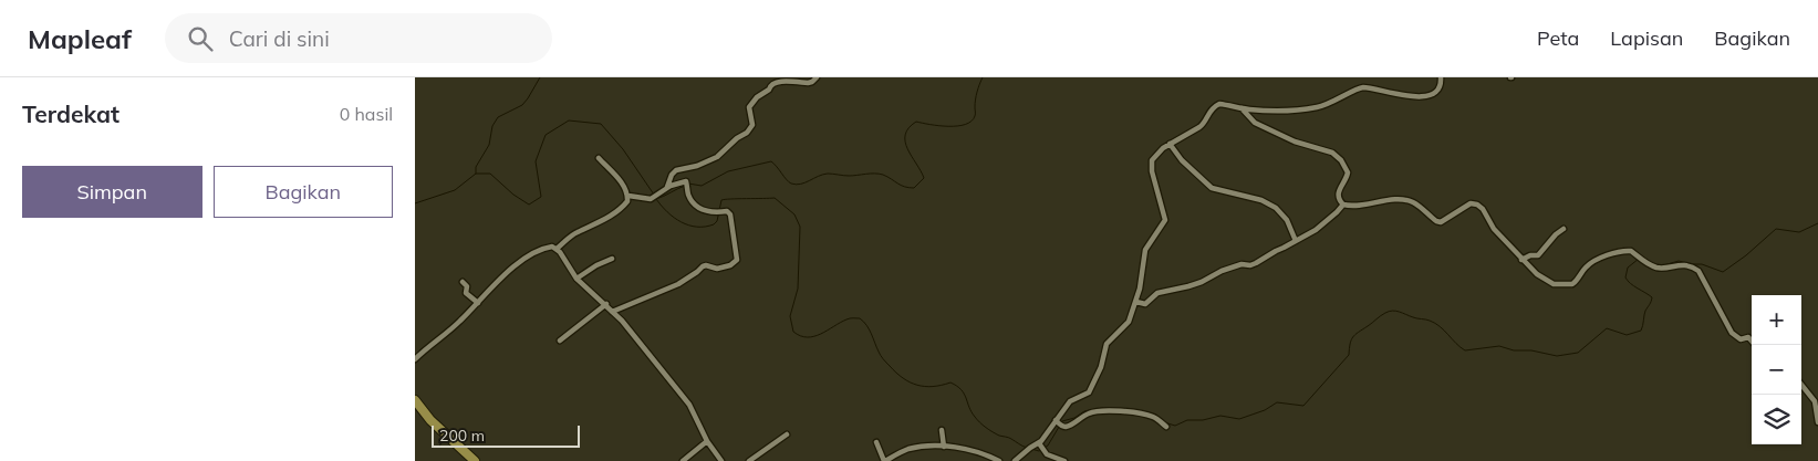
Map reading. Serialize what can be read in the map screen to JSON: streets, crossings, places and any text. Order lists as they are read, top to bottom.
{
  "scale_bar": "200 m",
  "page": {
    "header": "Mapleaf",
    "search": "Cari di sini",
    "nav": ["Peta", "Lapisan", "Bagikan"],
    "heading": ["Terdekat", "0 hasil"],
    "buttons": ["Simpan", "Bagikan"],
    "map_buttons": ["+", "−"],
    "scale": "200 m"
  }
}
